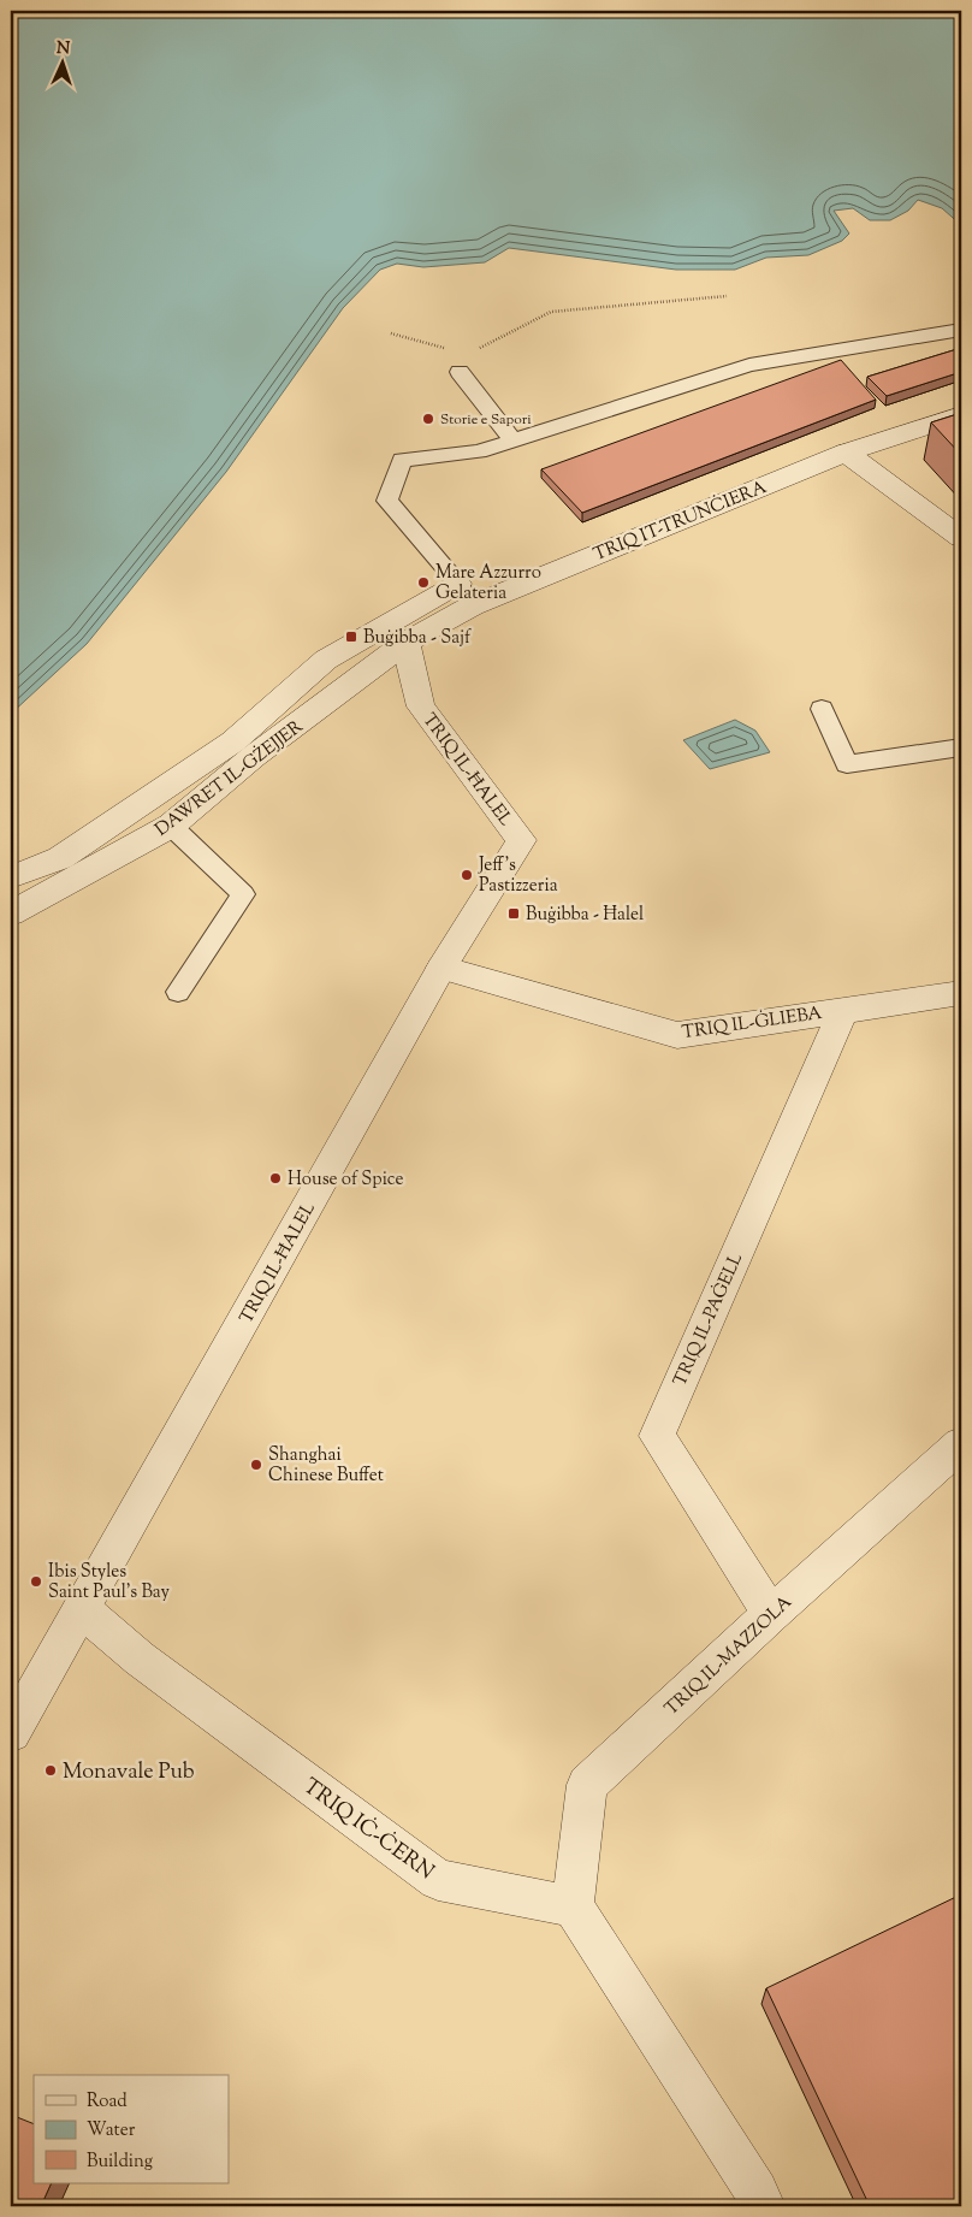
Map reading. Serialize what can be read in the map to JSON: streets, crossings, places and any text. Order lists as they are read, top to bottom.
{
  "streets": {
    "street": [
      "TRIQ IT-TRUNĊIERA",
      "TRIQ IL-ĦALEL",
      "DAWRET IL-GŻEJJER",
      "TRIQ IL-ĠLIEBA",
      "TRIQ IL-PAĠELL",
      "TRIQ IL-MAZZOLA",
      "TRIQ IĊ-ĊERN"
    ]
  },
  "crossings": [
    ["TRIQ IT-TRUNĊIERA", "TRIQ IL-ĦALEL"],
    ["TRIQ IT-TRUNĊIERA", "DAWRET IL-GŻEJJER"],
    ["TRIQ IL-ĦALEL", "DAWRET IL-GŻEJJER"],
    ["TRIQ IL-ĦALEL", "TRIQ IL-ĠLIEBA"],
    ["TRIQ IL-ĦALEL", "TRIQ IĊ-ĊERN"],
    ["TRIQ IL-ĠLIEBA", "TRIQ IL-PAĠELL"],
    ["TRIQ IL-PAĠELL", "TRIQ IL-MAZZOLA"],
    ["TRIQ IL-MAZZOLA", "TRIQ IĊ-ĊERN"]
  ],
  "places": {
    "other": [
      "Storie e Sapori",
      "Mare Azzurro Gelateria",
      "Jeff's Pastizzeria",
      "House of Spice",
      "Shanghai Chinese Buffet",
      "Ibis Styles Saint Paul's Bay",
      "Monavale Pub"
    ],
    "transit": ["Buġibba - Sajf", "Buġibba - Ħalel"]
  },
  "legend": ["Road", "Water", "Building"],
  "north": "top"
}
